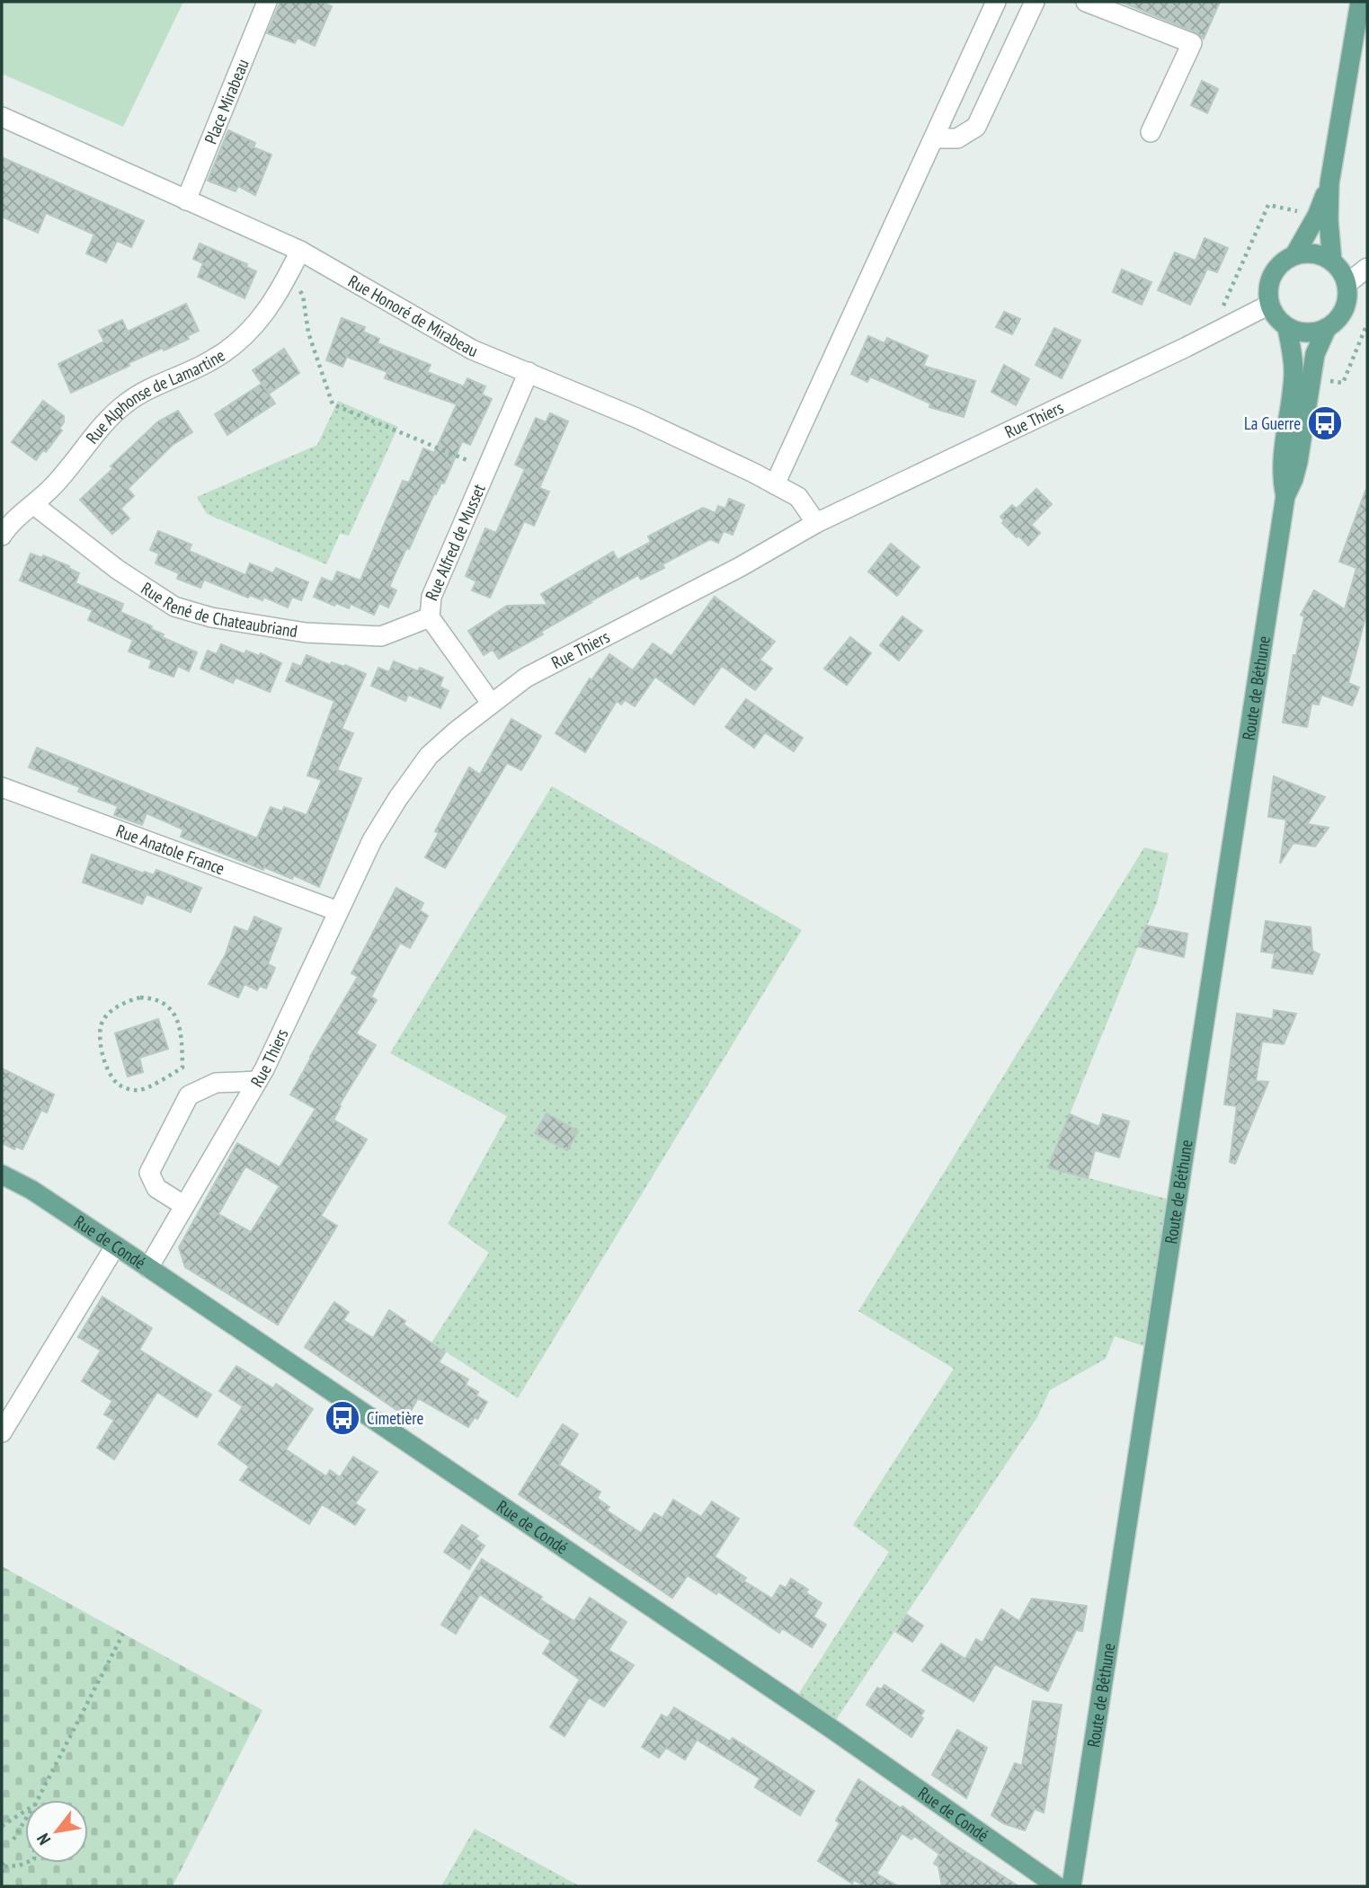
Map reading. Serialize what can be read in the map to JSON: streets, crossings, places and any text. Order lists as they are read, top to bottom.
{
  "streets": {
    "main road": ["Route de Béthune", "Rue de Condé"],
    "street": [
      "Place Mirabeau",
      "Rue Honoré de Mirabeau",
      "Rue Alphonse de Lamartine",
      "Rue Thiers",
      "Rue Alfred de Musset",
      "Rue René de Chateaubriand",
      "Rue Anatole France"
    ]
  },
  "crossings": [
    ["Place Mirabeau", "Rue Honoré de Mirabeau"],
    ["Rue Honoré de Mirabeau", "Rue Alphonse de Lamartine"],
    ["Rue Honoré de Mirabeau", "Rue Thiers"],
    ["Rue Honoré de Mirabeau", "Rue Alfred de Musset"],
    ["Rue Alphonse de Lamartine", "Rue René de Chateaubriand"],
    ["Rue Thiers", "Rue Alfred de Musset"],
    ["Rue Thiers", "Route de Béthune"],
    ["Rue Thiers", "Rue Anatole France"],
    ["Rue Thiers", "Rue de Condé"],
    ["Rue Alfred de Musset", "Rue René de Chateaubriand"]
  ],
  "places": {
    "bus stop": ["La Guerre", "Cimetière"]
  },
  "north": "bottom left"
}
